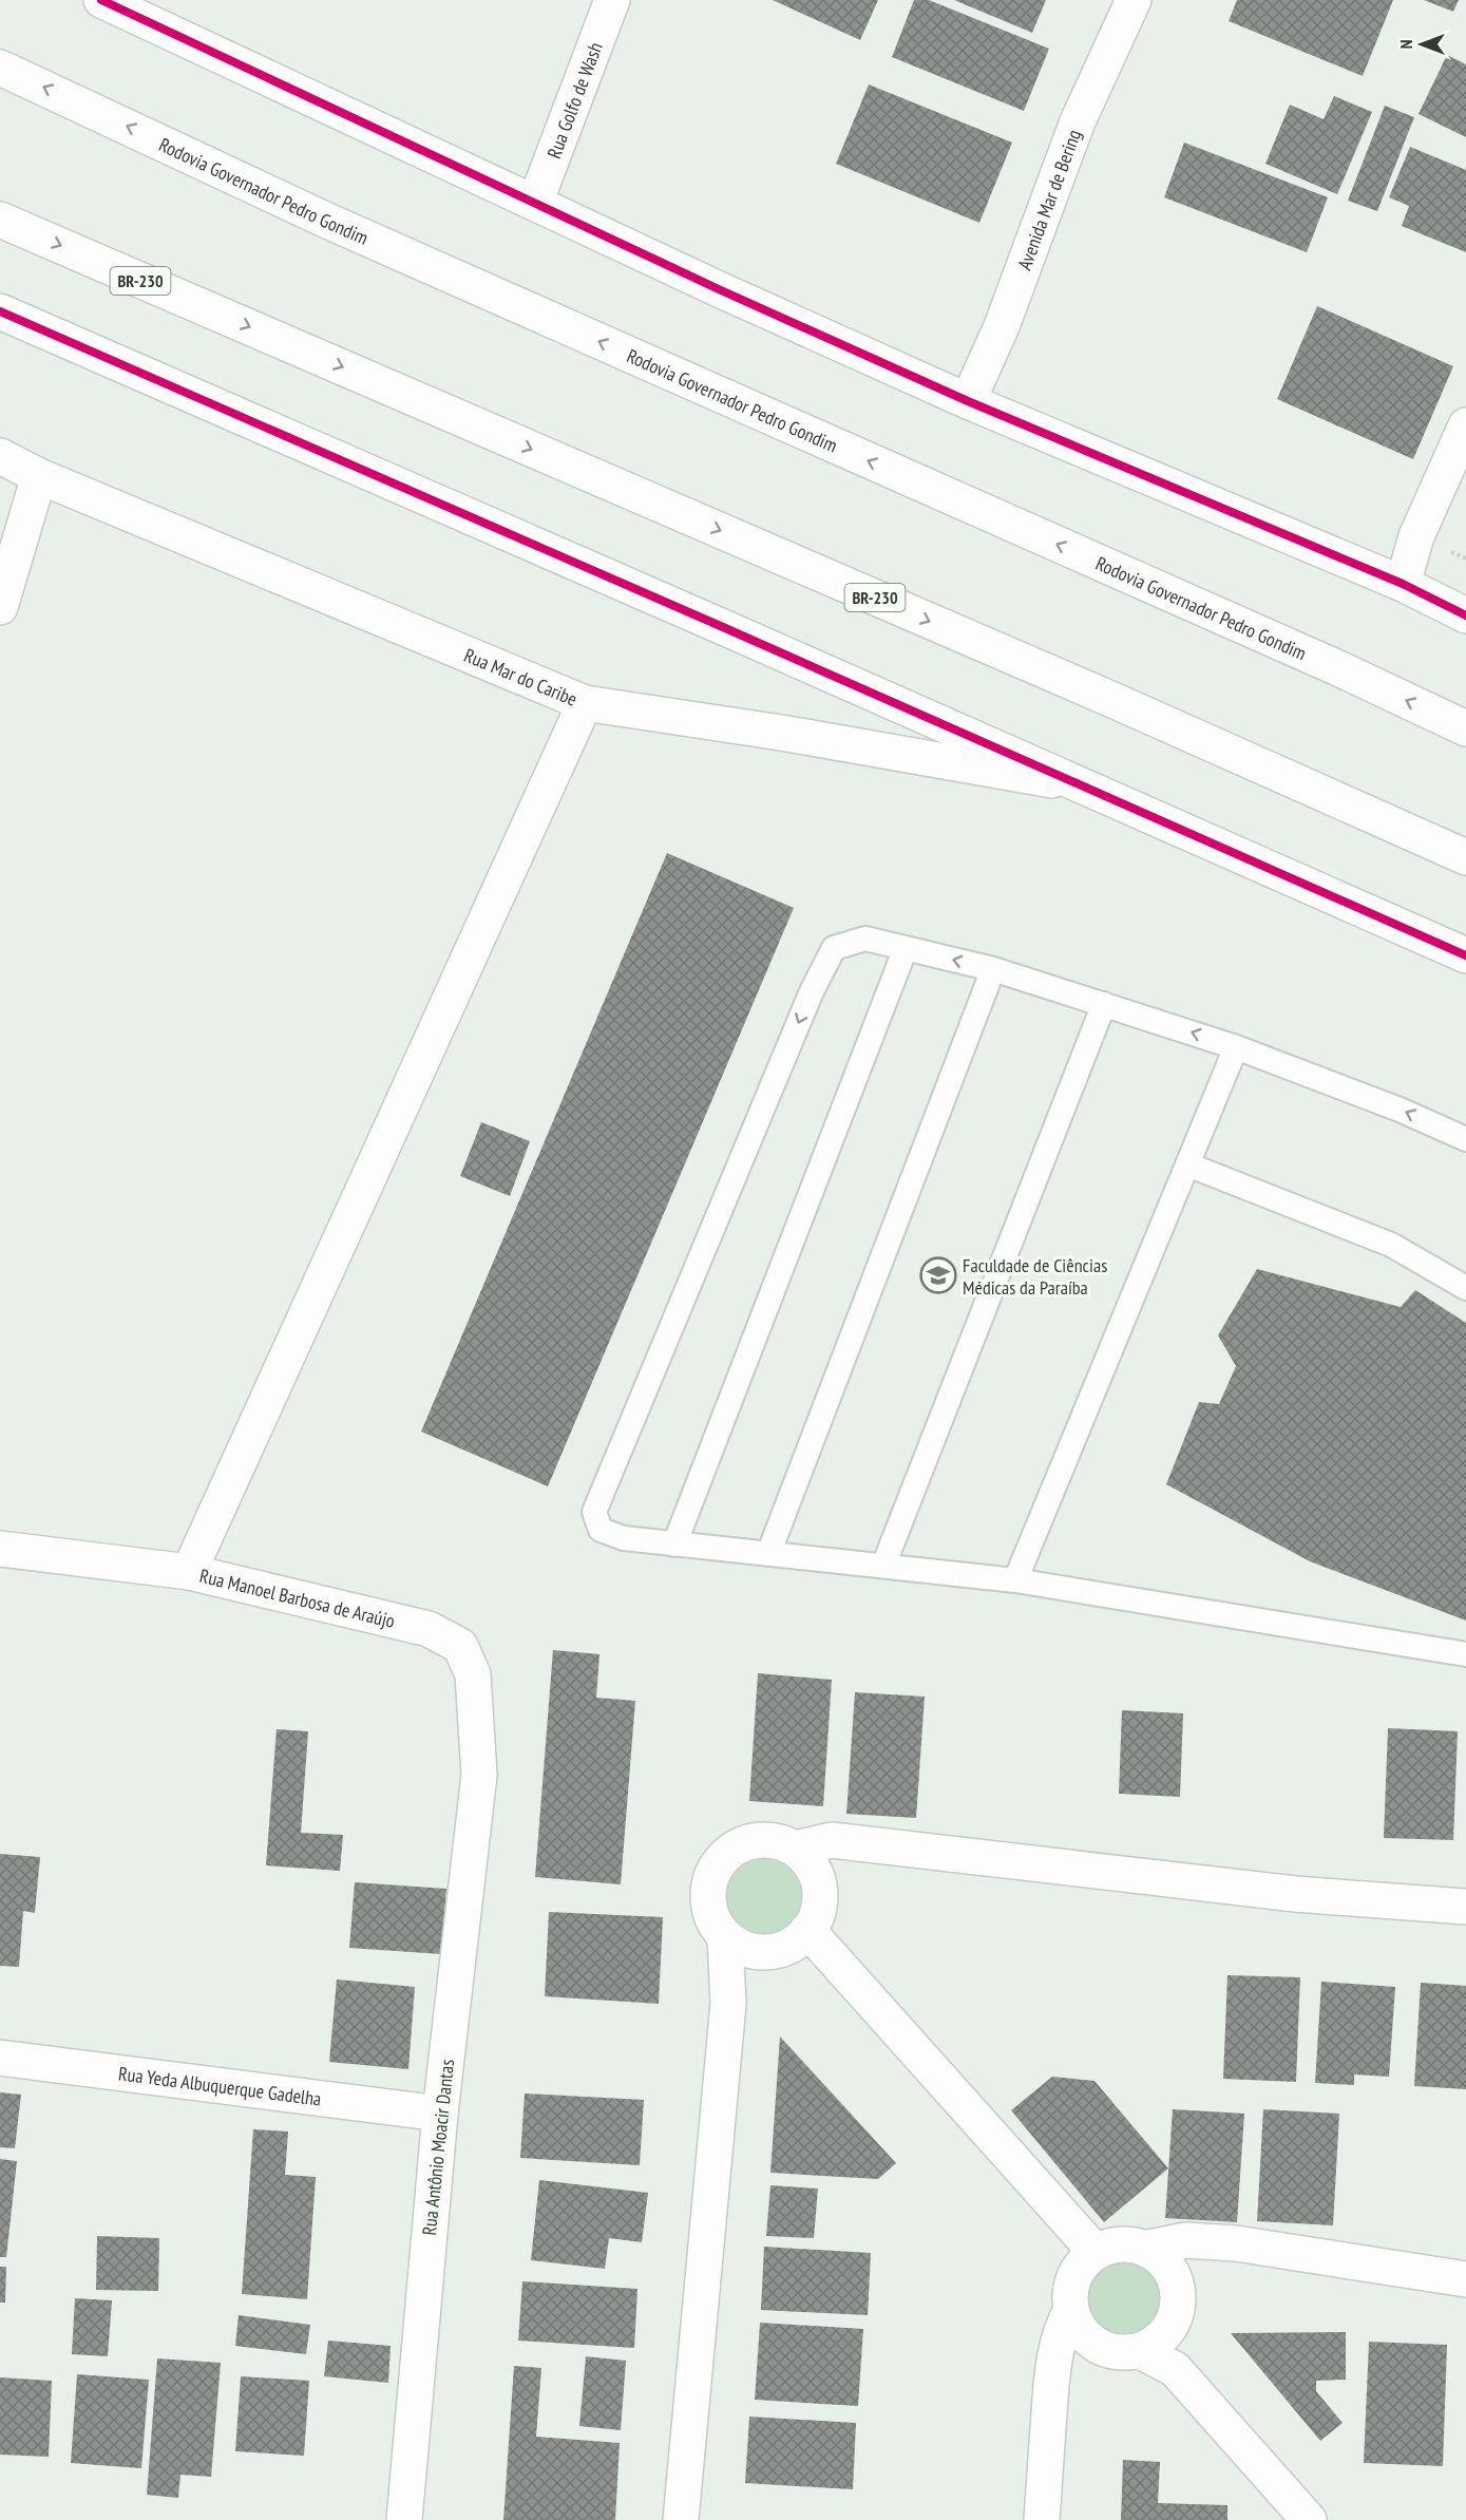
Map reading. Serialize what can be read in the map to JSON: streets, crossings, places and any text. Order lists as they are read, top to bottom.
{
  "streets": {
    "main road": [
      "Rua Golfo de Wash",
      "Rodovia Governador Pedro Gondim",
      "Avenida Mar de Bering",
      "BR-230",
      "Rua Mar do Caribe",
      "Rua Manoel Barbosa de Araújo",
      "Rua Yeda Albuquerque Gadelha",
      "Rua Antônio Moacir Dantas"
    ]
  },
  "crossings": [
    ["Rua Manoel Barbosa de Araújo", "Rua Antônio Moacir Dantas"],
    ["Rua Yeda Albuquerque Gadelha", "Rua Antônio Moacir Dantas"]
  ],
  "places": {
    "school or university": ["Faculdade de Ciências Médicas da Paraíba"]
  },
  "north": "left"
}
